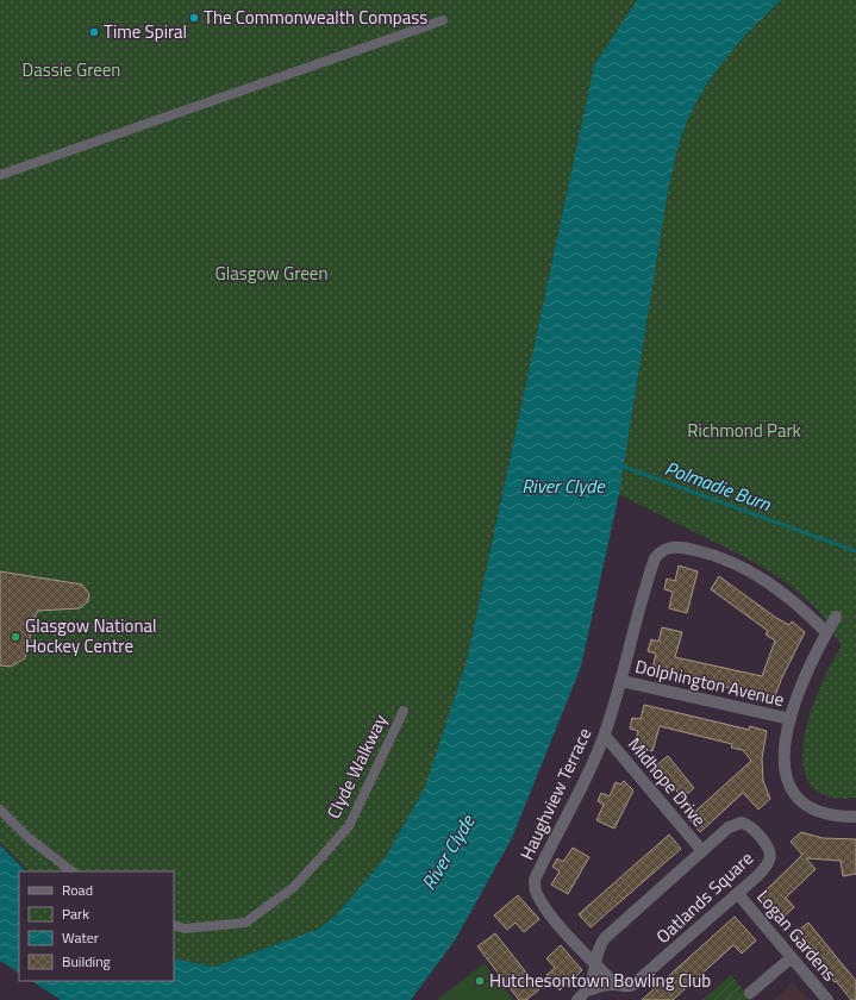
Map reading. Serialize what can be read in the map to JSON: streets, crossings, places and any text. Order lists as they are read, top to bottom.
{
  "streets": {
    "street": [
      "Dolphington Avenue",
      "Clyde Walkway",
      "Midhope Drive",
      "Haughview Terrace",
      "Oatlands Square",
      "Logan Gardens"
    ]
  },
  "crossings": [
    ["Dolphington Avenue", "Haughview Terrace"],
    ["Midhope Drive", "Haughview Terrace"],
    ["Midhope Drive", "Oatlands Square"],
    ["Haughview Terrace", "Oatlands Square"],
    ["Oatlands Square", "Logan Gardens"]
  ],
  "water": ["River Clyde", "Polmadie Burn"],
  "parks": ["Dassie Green", "Glasgow Green", "Richmond Park"],
  "places": [
    "The Commonwealth Compass",
    "Time Spiral",
    "Glasgow National Hockey Centre",
    "Hutchesontown Bowling Club"
  ],
  "legend": [
    "Road",
    "Park",
    "Water",
    "Building"
  ]
}
